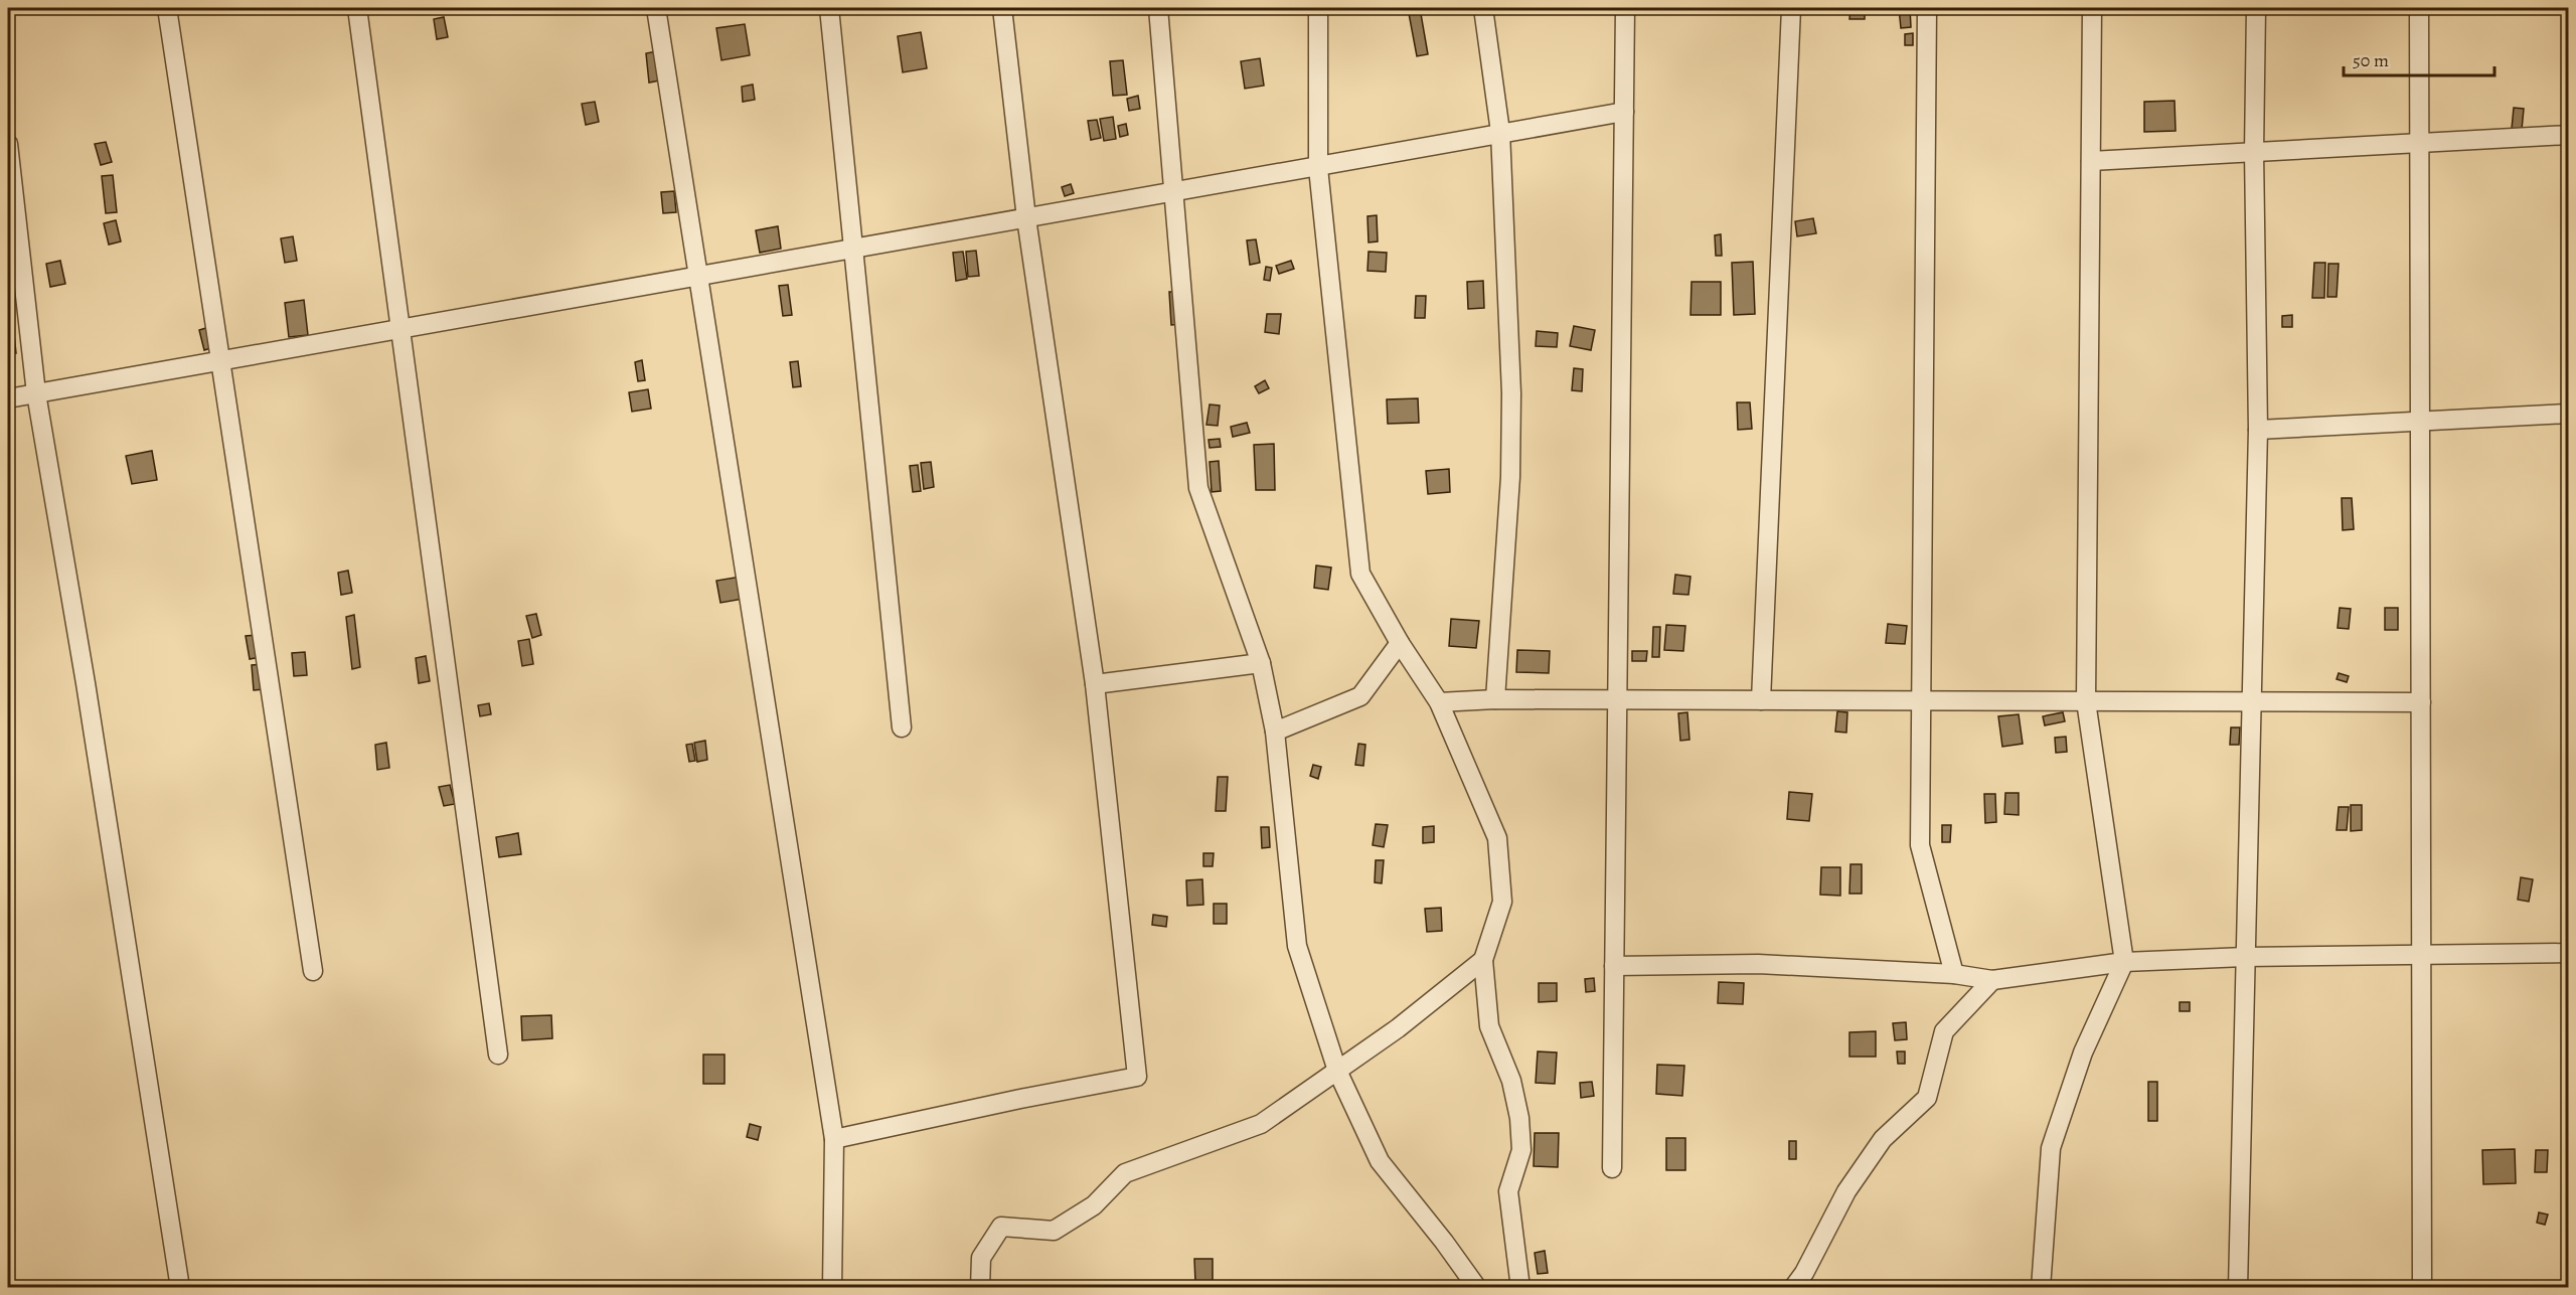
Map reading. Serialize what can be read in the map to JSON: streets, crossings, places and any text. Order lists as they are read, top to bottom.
{
  "scale_bar": "50 m"
}
